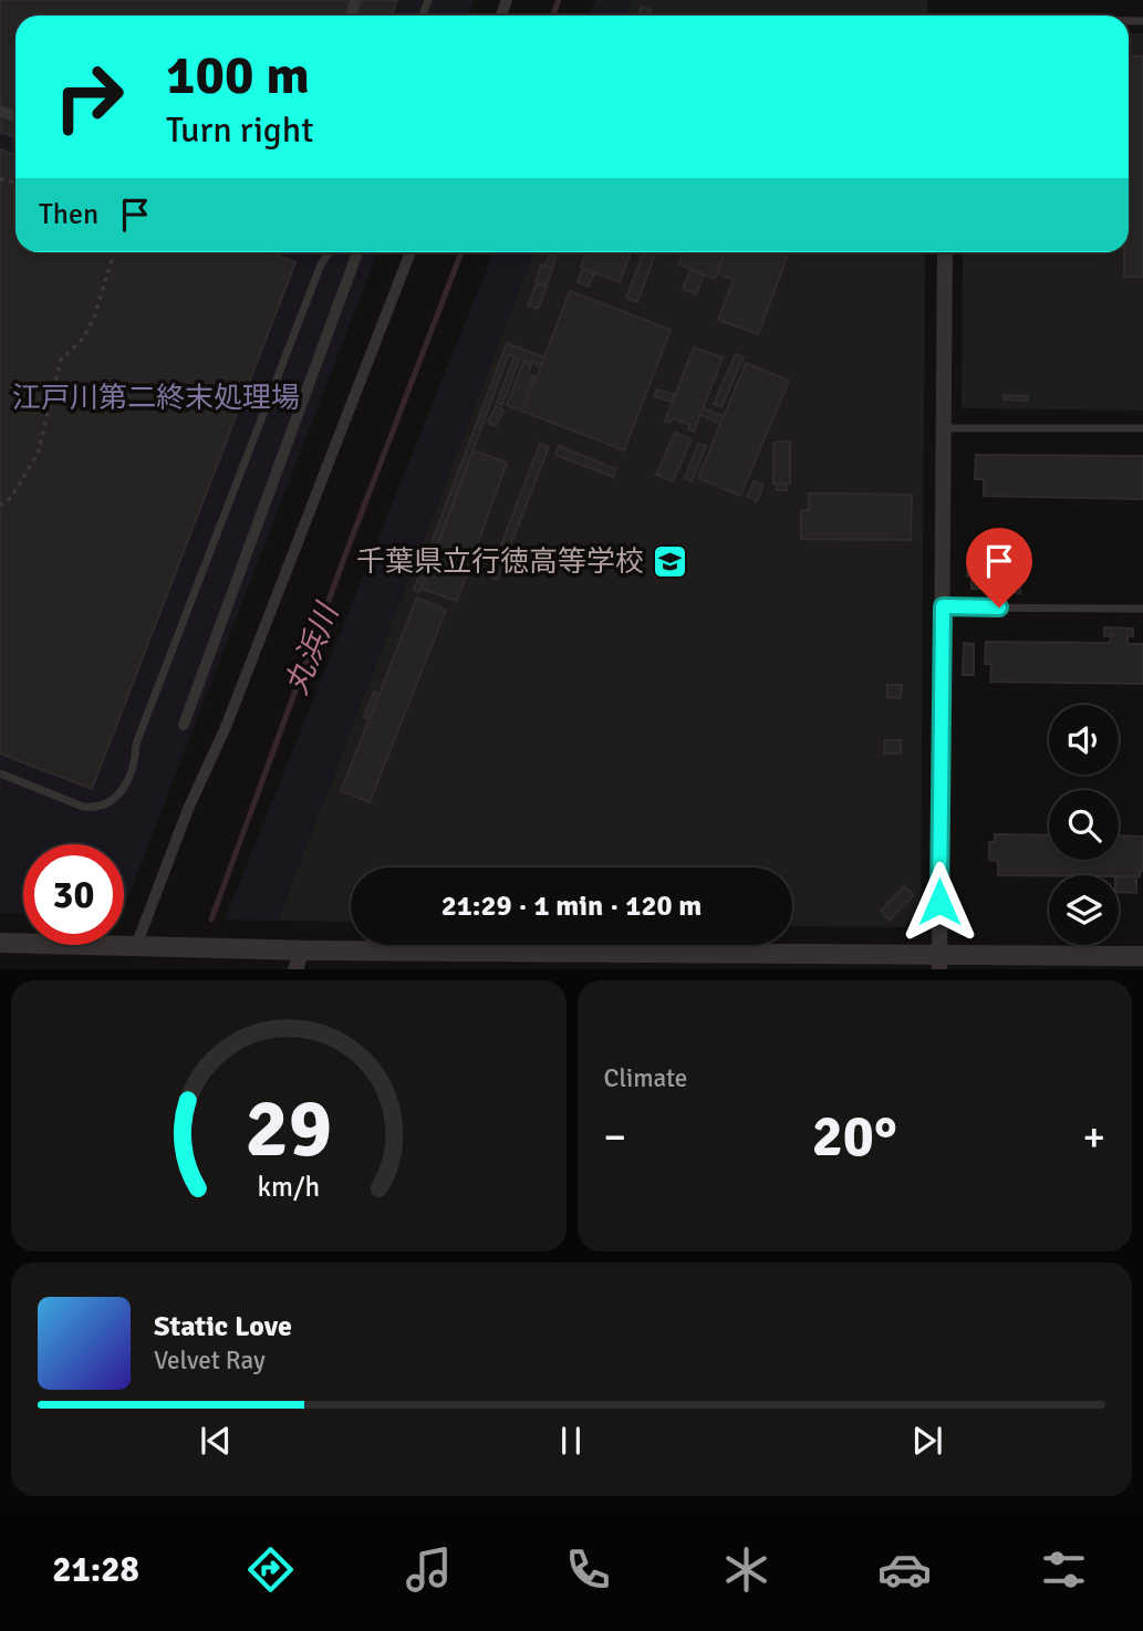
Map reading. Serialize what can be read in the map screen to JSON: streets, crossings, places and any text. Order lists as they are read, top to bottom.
{
  "water": ["丸浜川"],
  "parks": ["江戸川第二終末処理場"],
  "places": {
    "school or university": ["千葉県立行徳高等学校"]
  },
  "page": {
    "turn": ["100 m", "Turn right"],
    "then": "Then",
    "limit": "30",
    "trip": "21:29 · 1 min · 120 m",
    "tile": "Climate",
    "heat": ["−", "20°", "+"],
    "song": ["Static Love", "Velvet Ray"],
    "tabs": "21:28",
    "gauge": ["29", "km/h"]
  }
}
